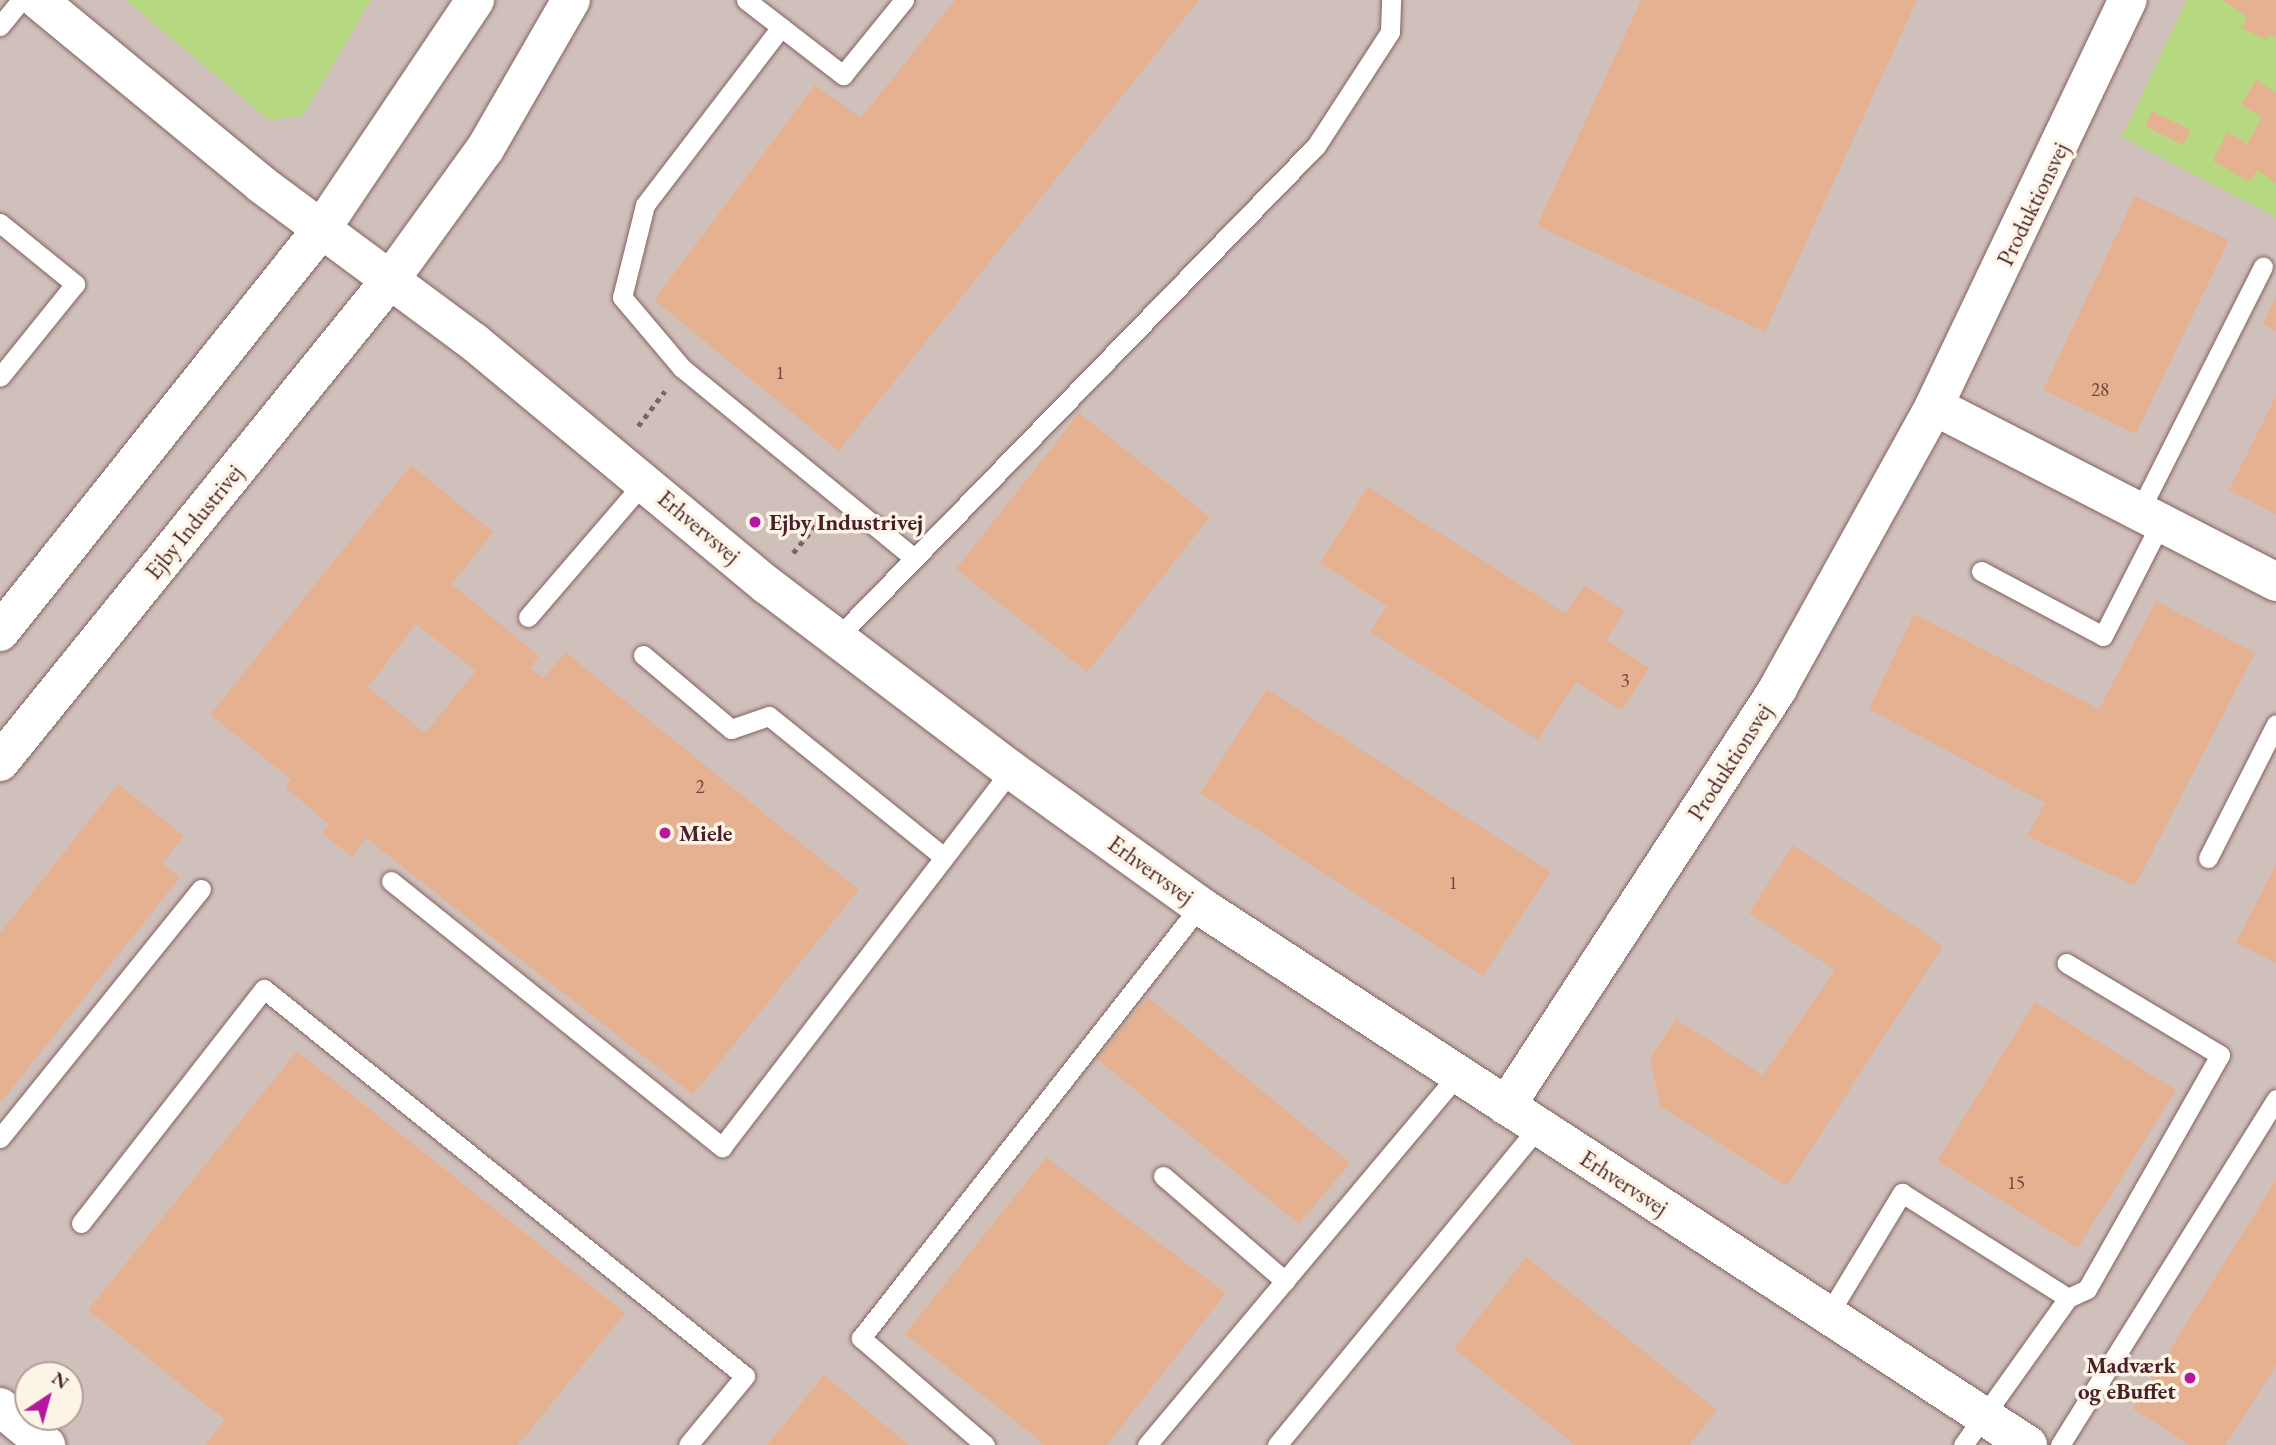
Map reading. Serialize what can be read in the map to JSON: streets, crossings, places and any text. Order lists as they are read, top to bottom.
{
  "streets": {
    "street": ["Produktionsvej", "Ejby Industrivej", "Erhvervsvej"]
  },
  "crossings": [
    ["Produktionsvej", "Erhvervsvej"],
    ["Ejby Industrivej", "Erhvervsvej"]
  ],
  "places": ["Ejby Industrivej", "Miele", "Madværk og eBuffet"],
  "house_numbers": [
    "1",
    "28",
    "3",
    "2",
    "1",
    "15"
  ],
  "north": "top right"
}
